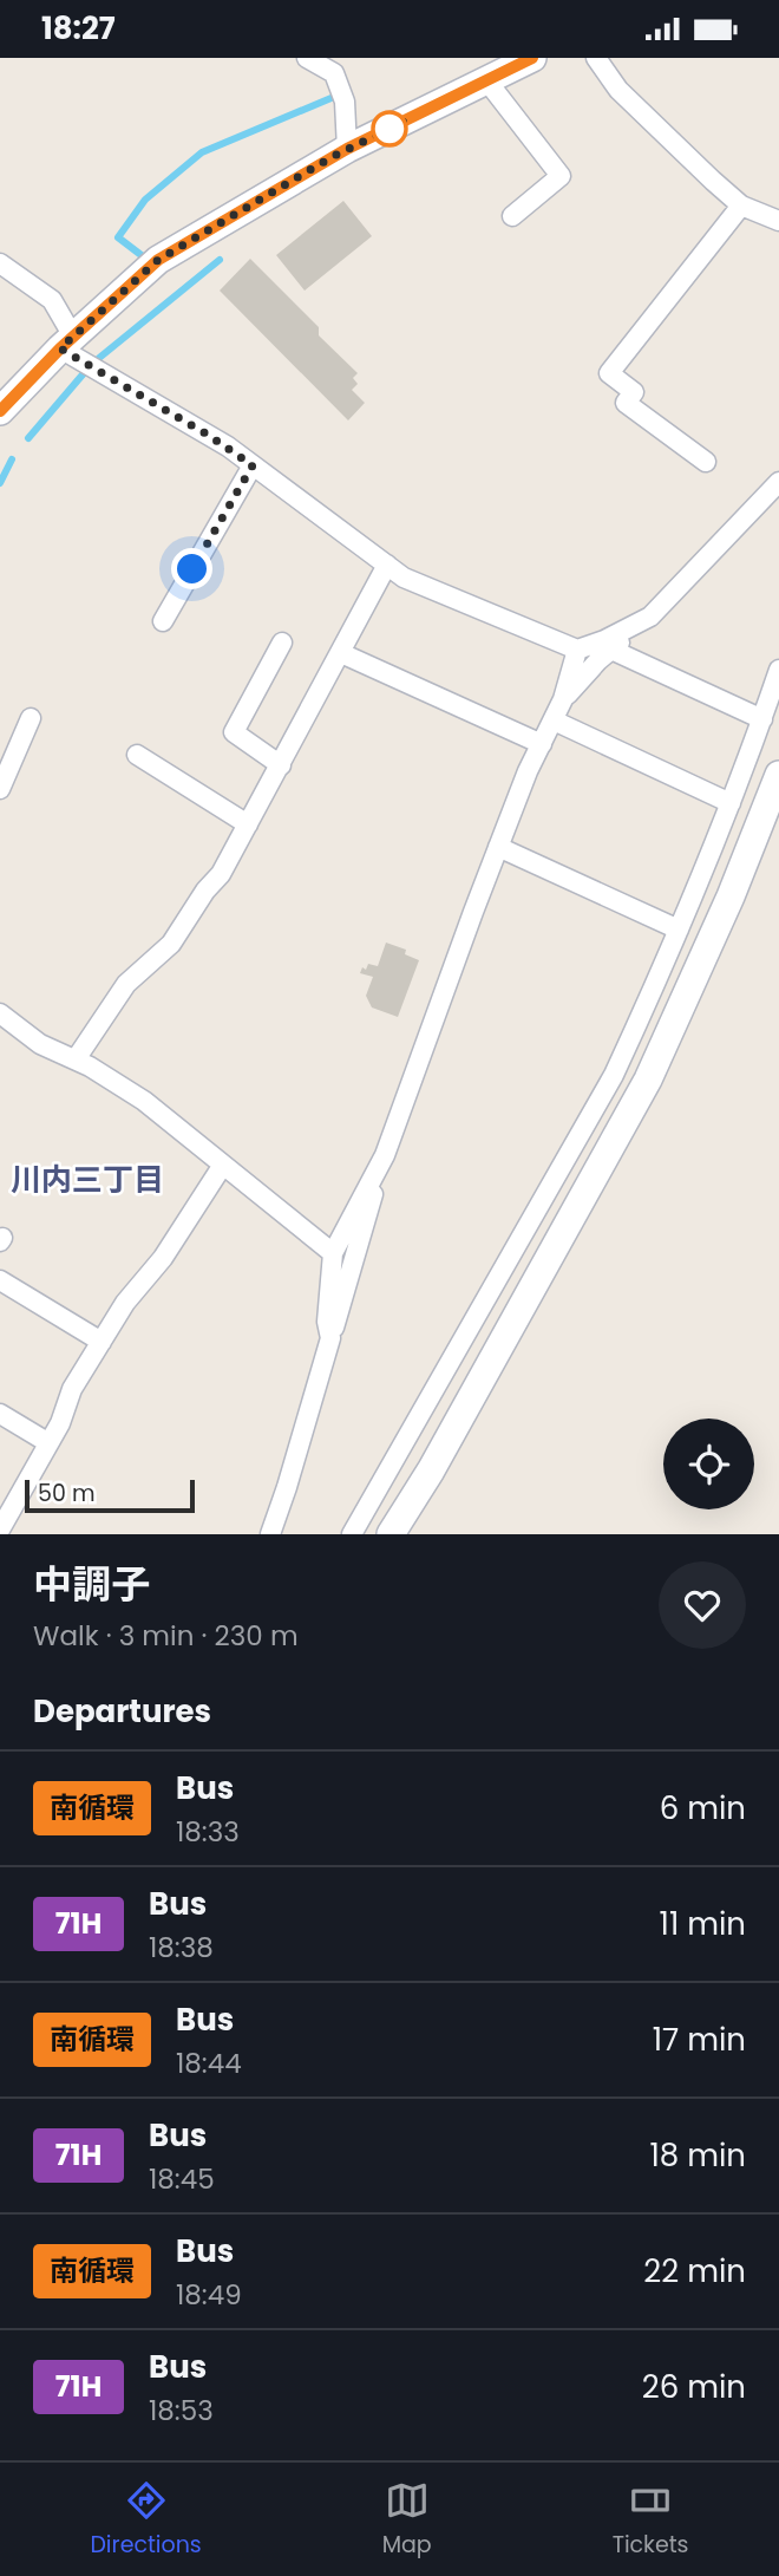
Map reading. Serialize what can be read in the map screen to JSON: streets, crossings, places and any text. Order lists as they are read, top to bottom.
{
  "districts": ["川内三丁目"],
  "lines": ["bus line 南循環"],
  "scale_bar": "50 m",
  "page": {
    "status": "18:27",
    "scale": "50 m",
    "heading": [
      ["中調子", "Walk · 3 min · 230 m"],
      "Departures"
    ],
    "list": [
      {
        "mark": "南循環",
        "name": "Bus",
        "note": "18:33",
        "value": "6 min"
      },
      {
        "mark": "71H",
        "name": "Bus",
        "note": "18:38",
        "value": "11 min"
      },
      {
        "mark": "南循環",
        "name": "Bus",
        "note": "18:44",
        "value": "17 min"
      },
      {
        "mark": "71H",
        "name": "Bus",
        "note": "18:45",
        "value": "18 min"
      },
      {
        "mark": "南循環",
        "name": "Bus",
        "note": "18:49",
        "value": "22 min"
      },
      {
        "mark": "71H",
        "name": "Bus",
        "note": "18:53",
        "value": "26 min"
      }
    ],
    "tabs": ["Directions", "Map", "Tickets"]
  }
}
